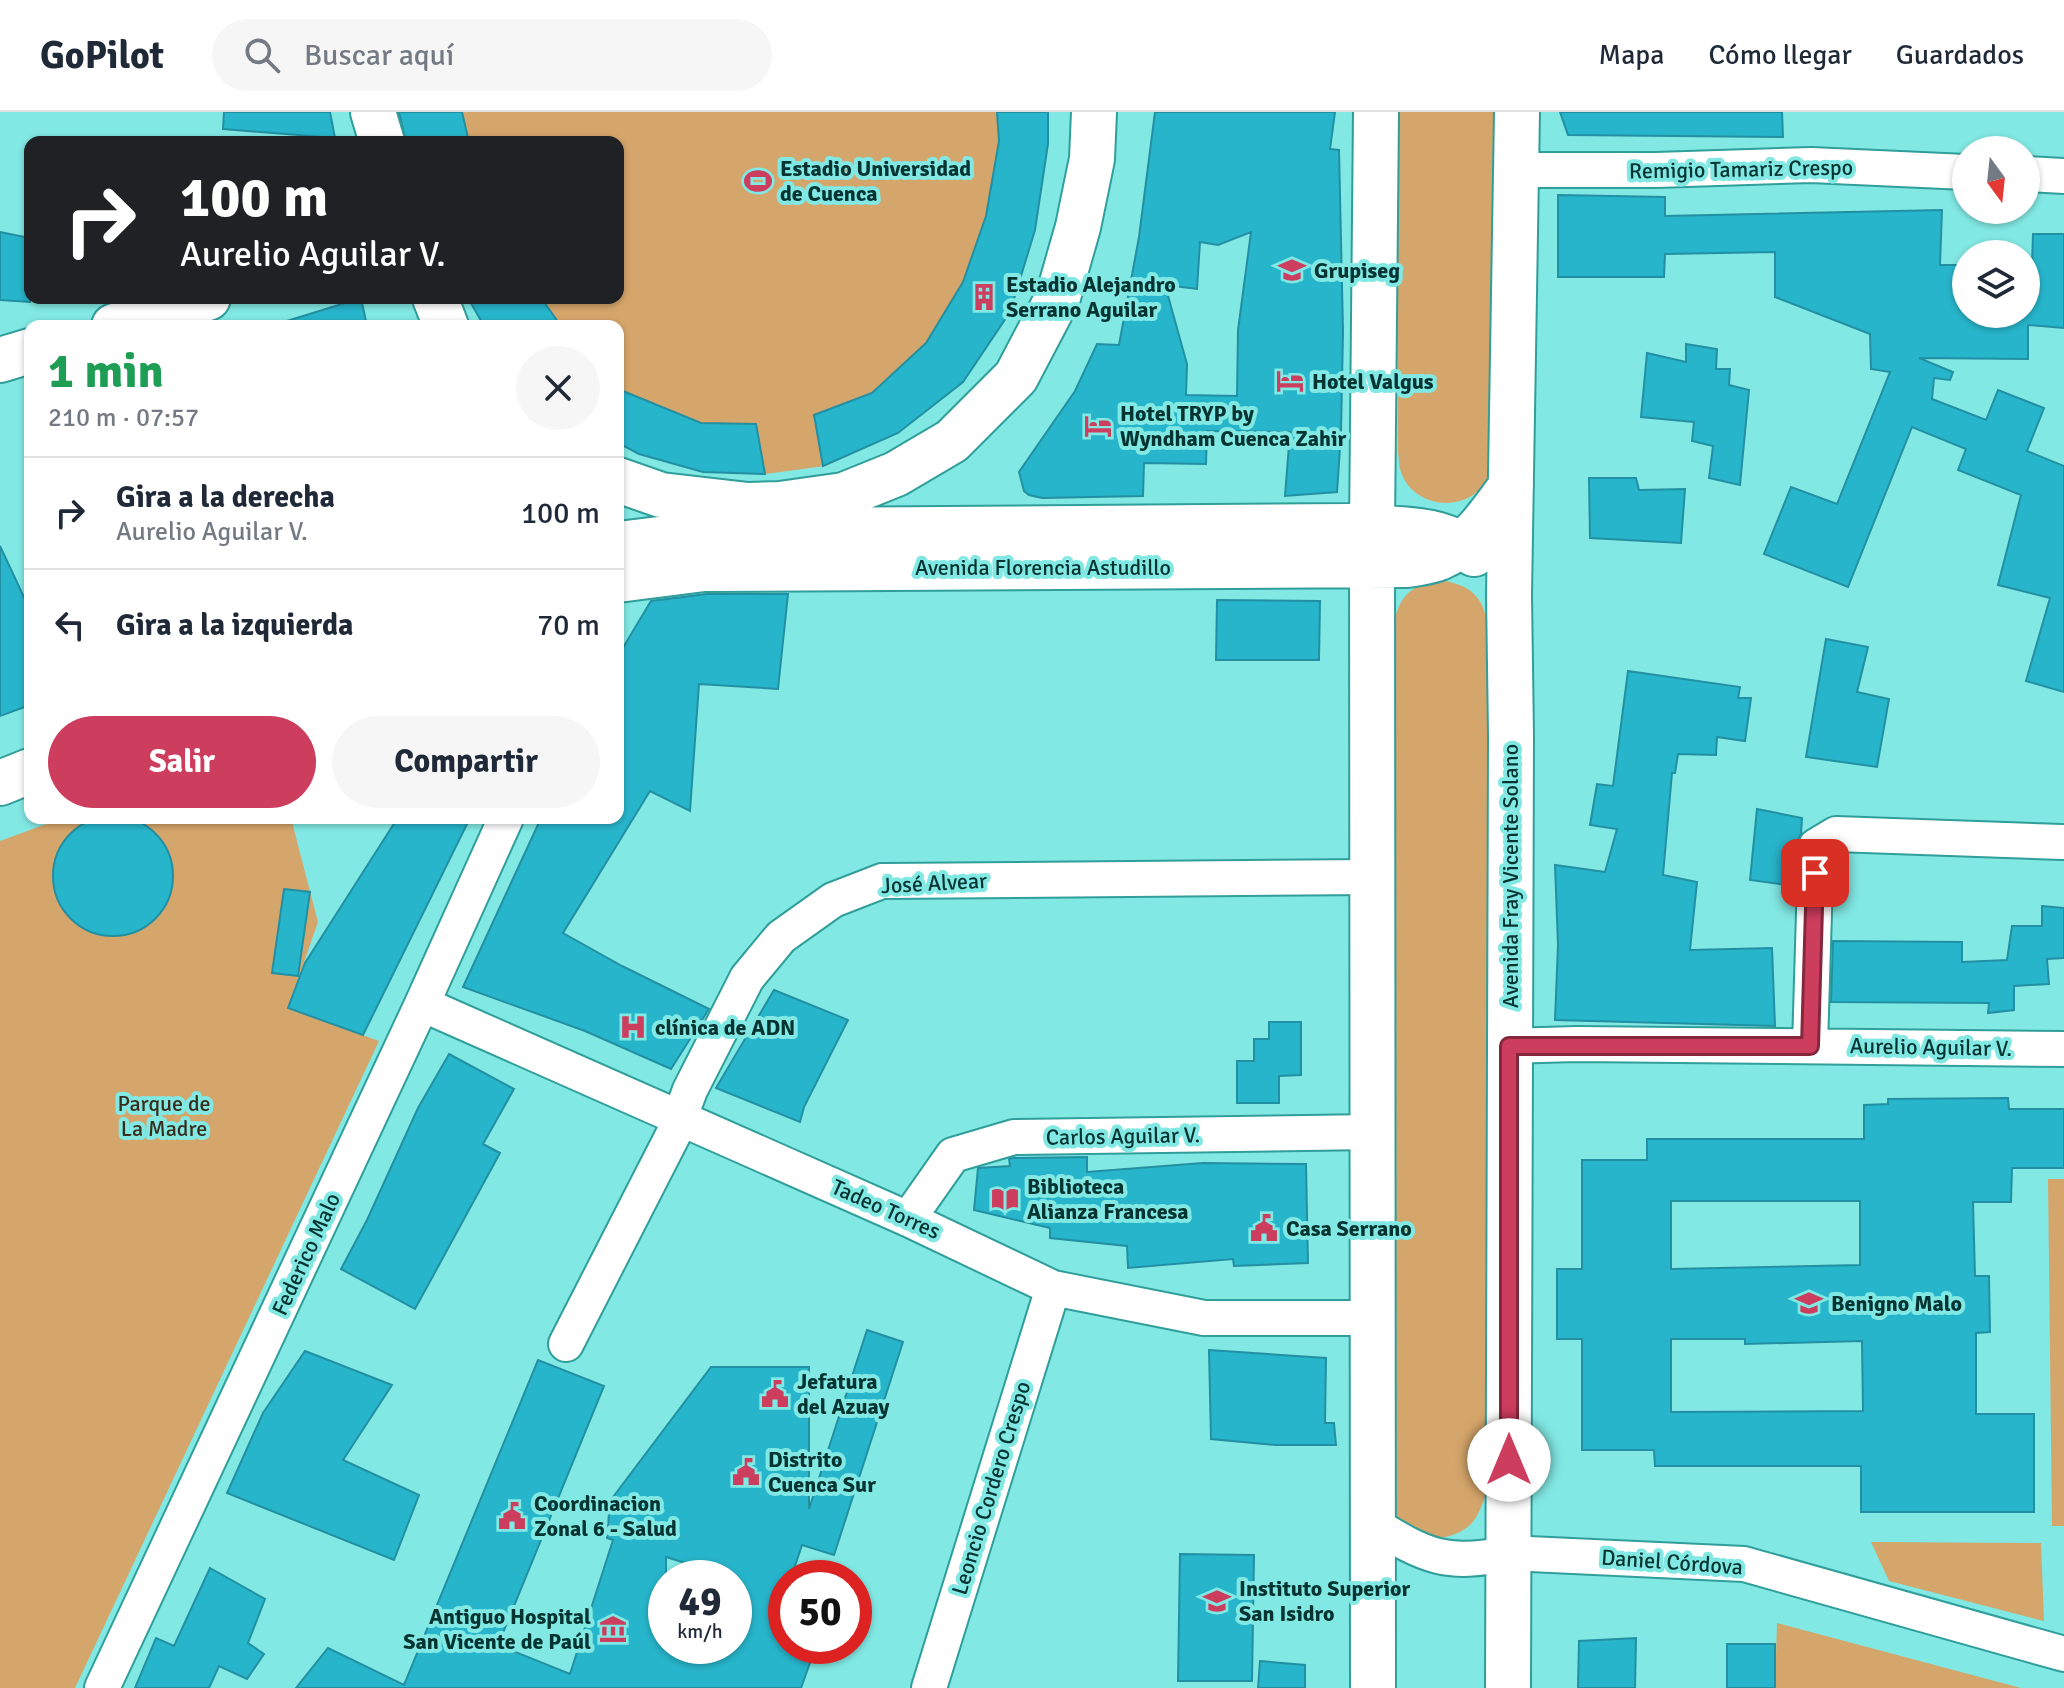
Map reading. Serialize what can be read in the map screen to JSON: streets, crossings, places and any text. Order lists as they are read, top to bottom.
{
  "streets": {
    "main road": ["Avenida Florencia Astudillo", "Avenida Fray Vicente Solano"],
    "street": [
      "Remigio Tamariz Crespo",
      "José Alvear",
      "Aurelio Aguilar V.",
      "Carlos Aguilar V.",
      "Tadeo Torres",
      "Federico Malo",
      "Leoncio Cordero Crespo",
      "Daniel Córdova"
    ]
  },
  "crossings": [
    ["Remigio Tamariz Crespo", "Avenida Fray Vicente Solano"],
    ["Avenida Fray Vicente Solano", "Aurelio Aguilar V."],
    ["Avenida Fray Vicente Solano", "Daniel Córdova"],
    ["José Alvear", "Tadeo Torres"],
    ["Carlos Aguilar V.", "Tadeo Torres"],
    ["Tadeo Torres", "Federico Malo"],
    ["Tadeo Torres", "Leoncio Cordero Crespo"]
  ],
  "parks": ["Parque de La Madre"],
  "places": {
    "sports": ["Estadio Universidad de Cuenca"],
    "school or university": ["Grupiseg", "Benigno Malo", "Instituto Superior San Isidro"],
    "building": ["Estadio Alejandro Serrano Aguilar"],
    "hotel": ["Hotel Valgus", "Hotel TRYP by Wyndham Cuenca Zahir"],
    "hospital": ["clínica de ADN"],
    "library": ["Biblioteca Alianza Francesa"],
    "public building": [
      "Casa Serrano",
      "Jefatura del Azuay",
      "Distrito Cuenca Sur",
      "Coordinacion Zonal 6 - Salud"
    ],
    "museum": ["Antiguo Hospital San Vicente de Paúl"]
  },
  "north": "bottom",
  "page": {
    "header": "GoPilot",
    "search": "Buscar aquí",
    "nav": ["Mapa", "Cómo llegar", "Guardados"],
    "turn": ["100 m", "Aurelio Aguilar V."],
    "heading": ["1 min", "210 m · 07:57"],
    "list": [
      {
        "name": "Gira a la derecha",
        "note": "Aurelio Aguilar V.",
        "value": "100 m"
      },
      {
        "name": "Gira a la izquierda",
        "value": "70 m"
      }
    ],
    "buttons": ["Salir", "Compartir"],
    "speed": "49 km/h",
    "limit": "50"
  }
}
